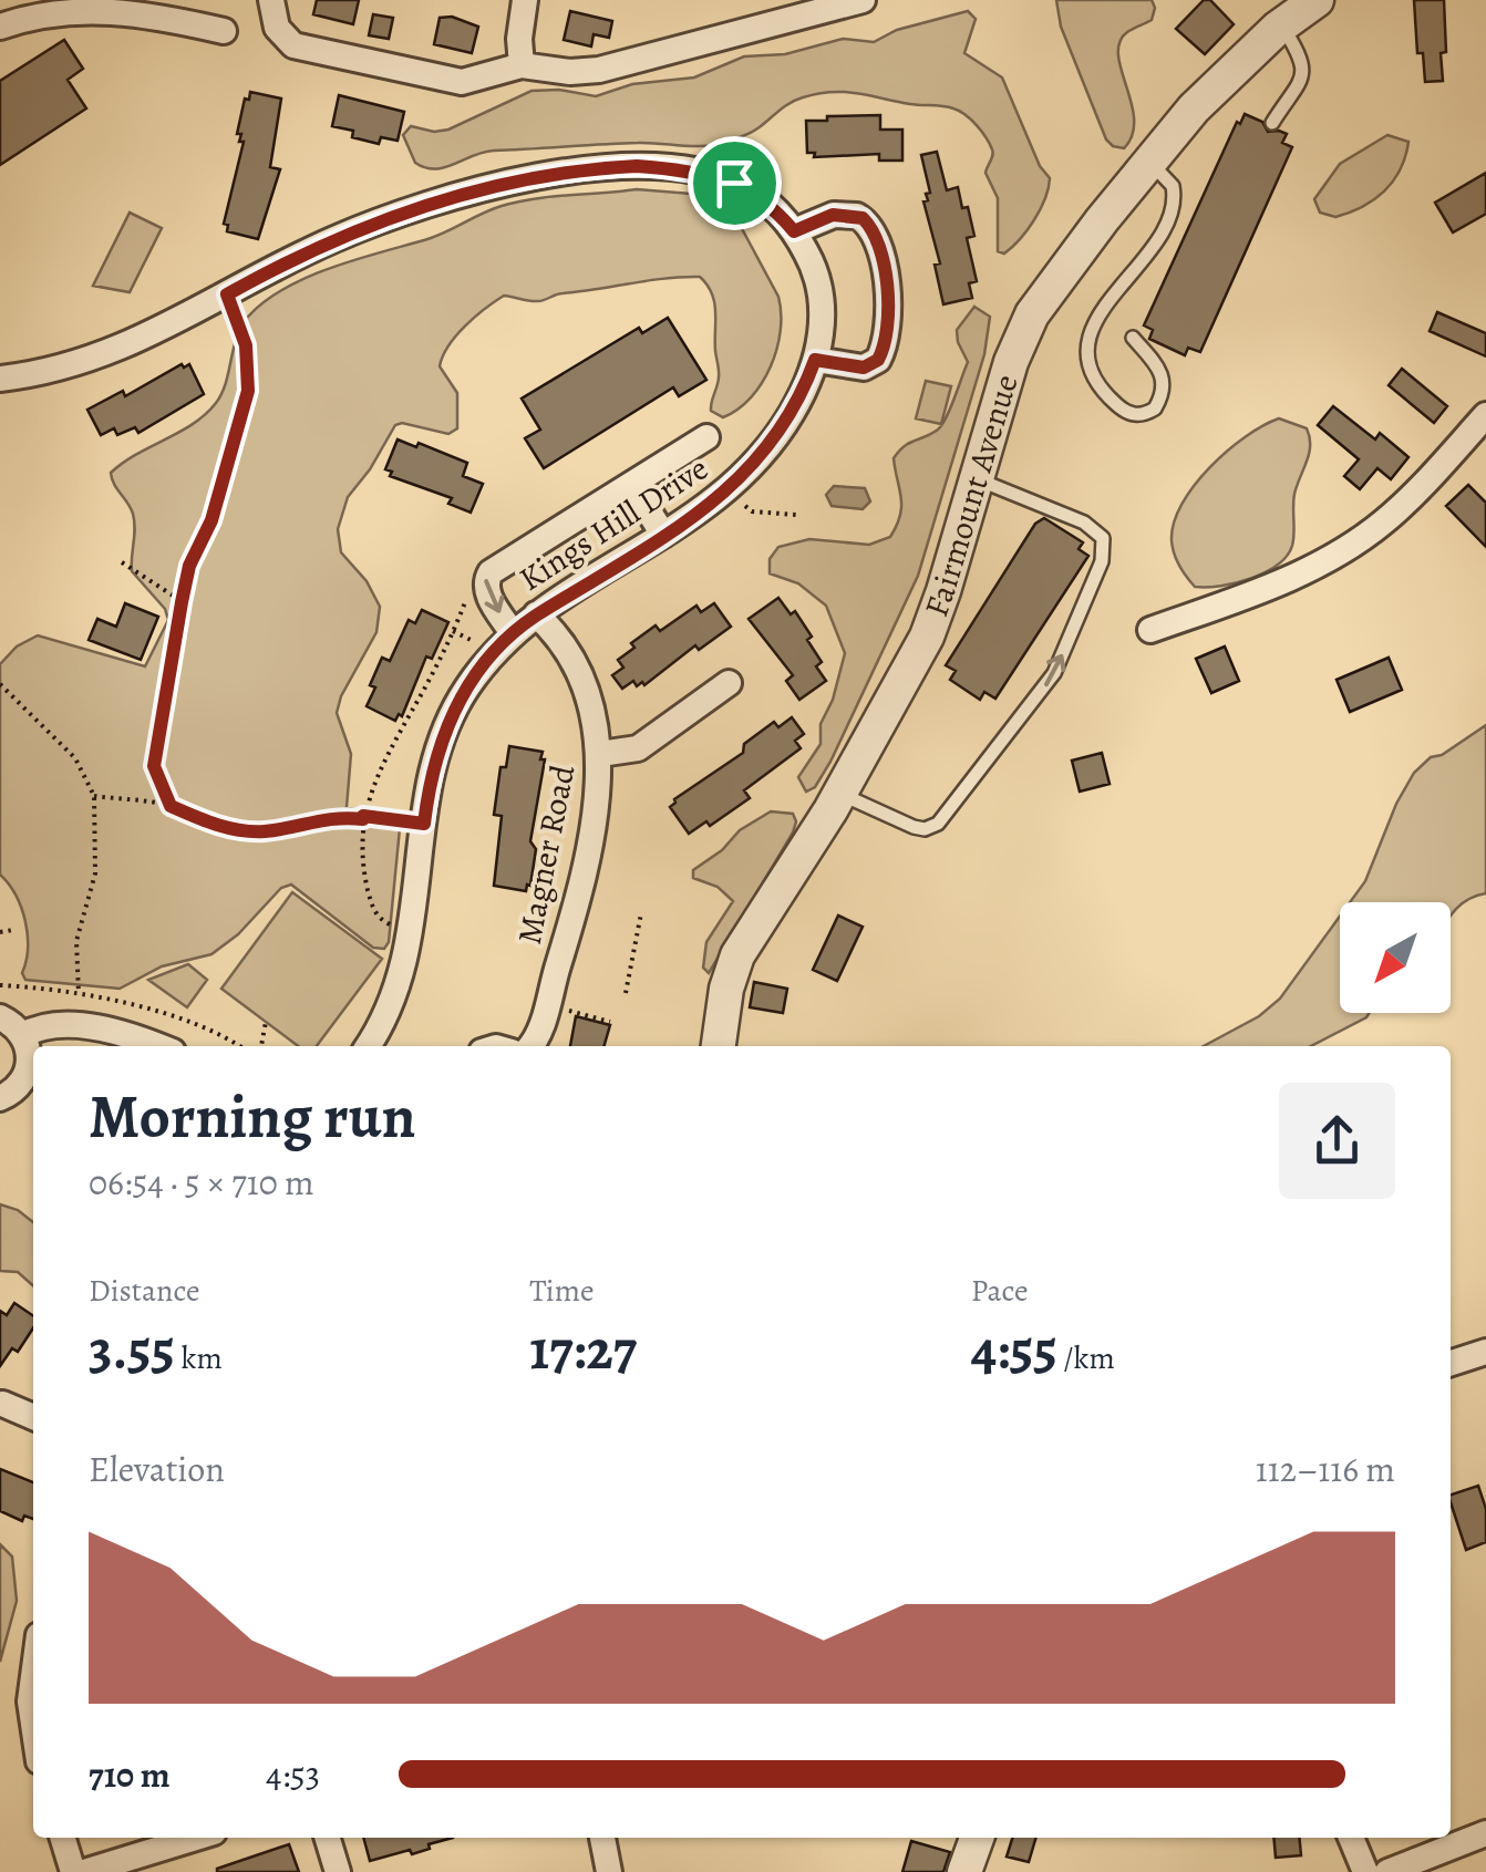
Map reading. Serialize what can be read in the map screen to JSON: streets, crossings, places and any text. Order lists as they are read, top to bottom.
{
  "streets": {
    "street": ["Fairmount Avenue", "Kings Hill Drive", "Magner Road"]
  },
  "crossings": [
    ["Kings Hill Drive", "Magner Road"]
  ],
  "north": "bottom left",
  "page": {
    "heading": ["Morning run", "06:54 · 5 × 710 m"],
    "stats": [
      ["Distance", "3.55 km"],
      ["Time", "17:27"],
      ["Pace", "4:55 /km"]
    ],
    "chart": ["Elevation", "112–116 m"],
    "list": [
      {
        "name": "710 m",
        "note": "4:53"
      }
    ]
  }
}
